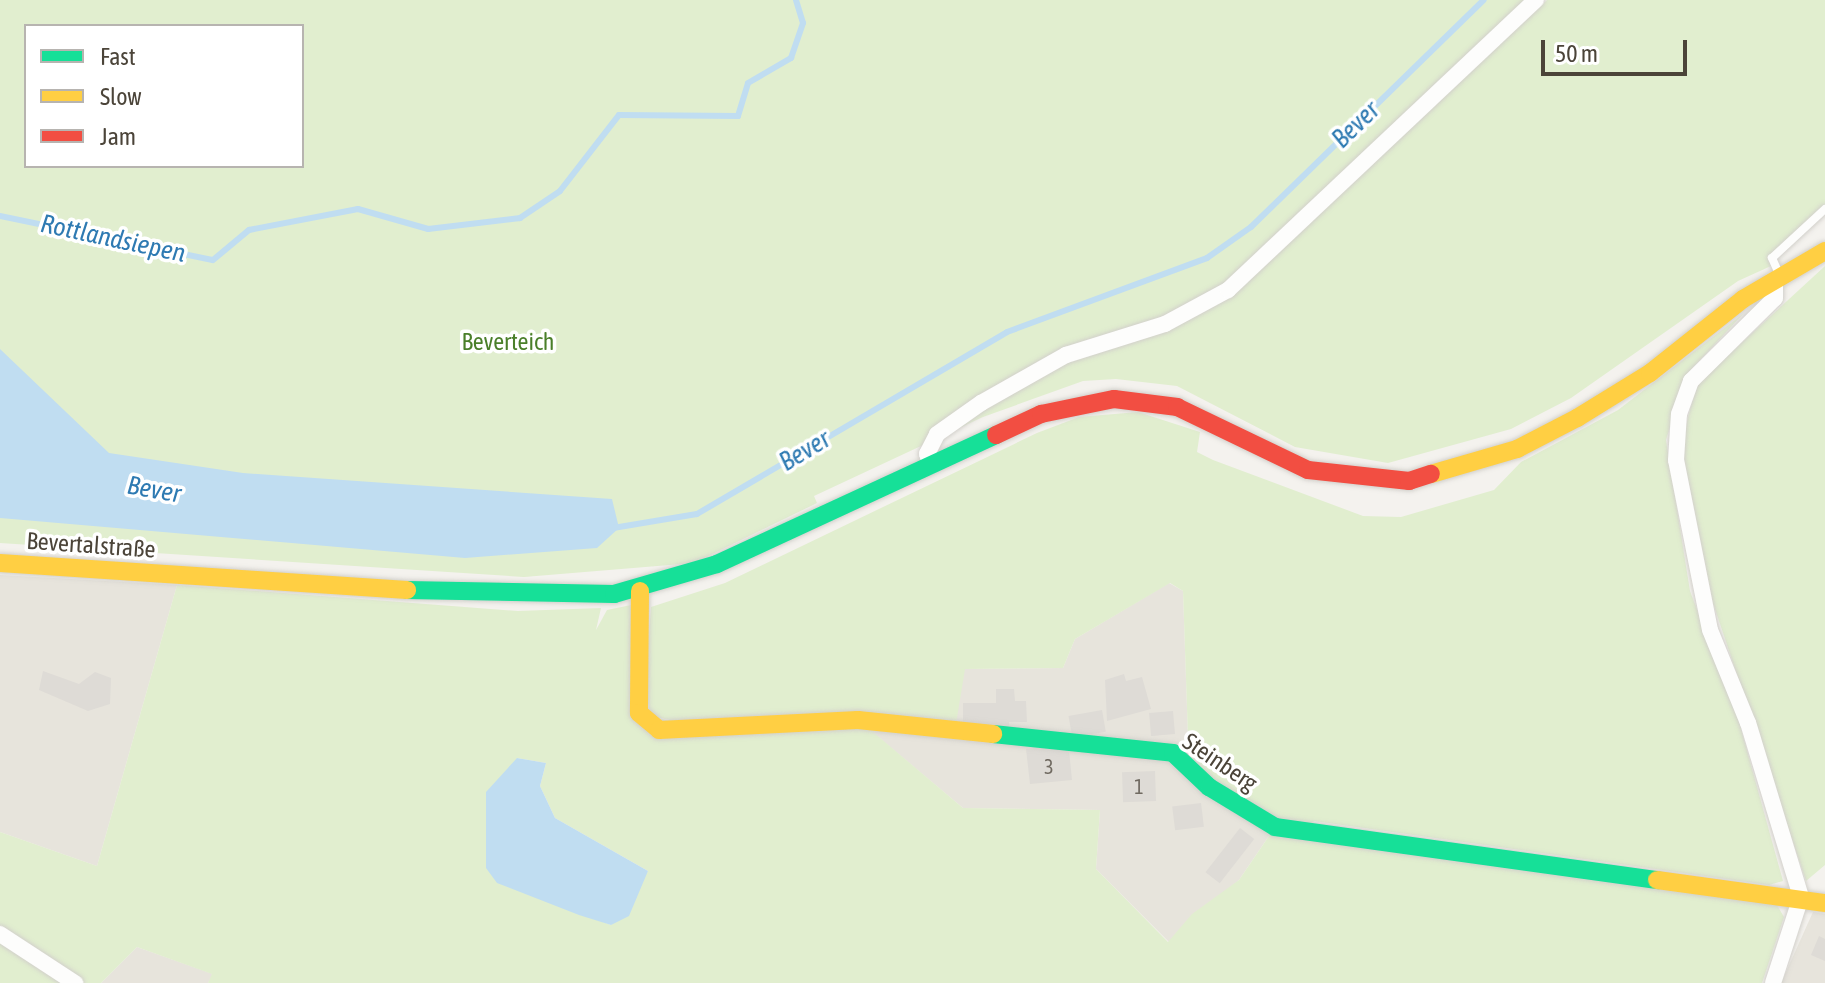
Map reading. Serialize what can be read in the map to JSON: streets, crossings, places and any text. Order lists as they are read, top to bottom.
{
  "streets": {
    "street": ["Bevertalstraße", "Steinberg"]
  },
  "crossings": [
    ["Bevertalstraße", "Steinberg"]
  ],
  "water": ["Bever", "Rottlandsiepen"],
  "parks": ["Beverteich"],
  "house_numbers": ["3", "1"],
  "legend": ["Fast", "Slow", "Jam"],
  "scale_bar": "50 m"
}
